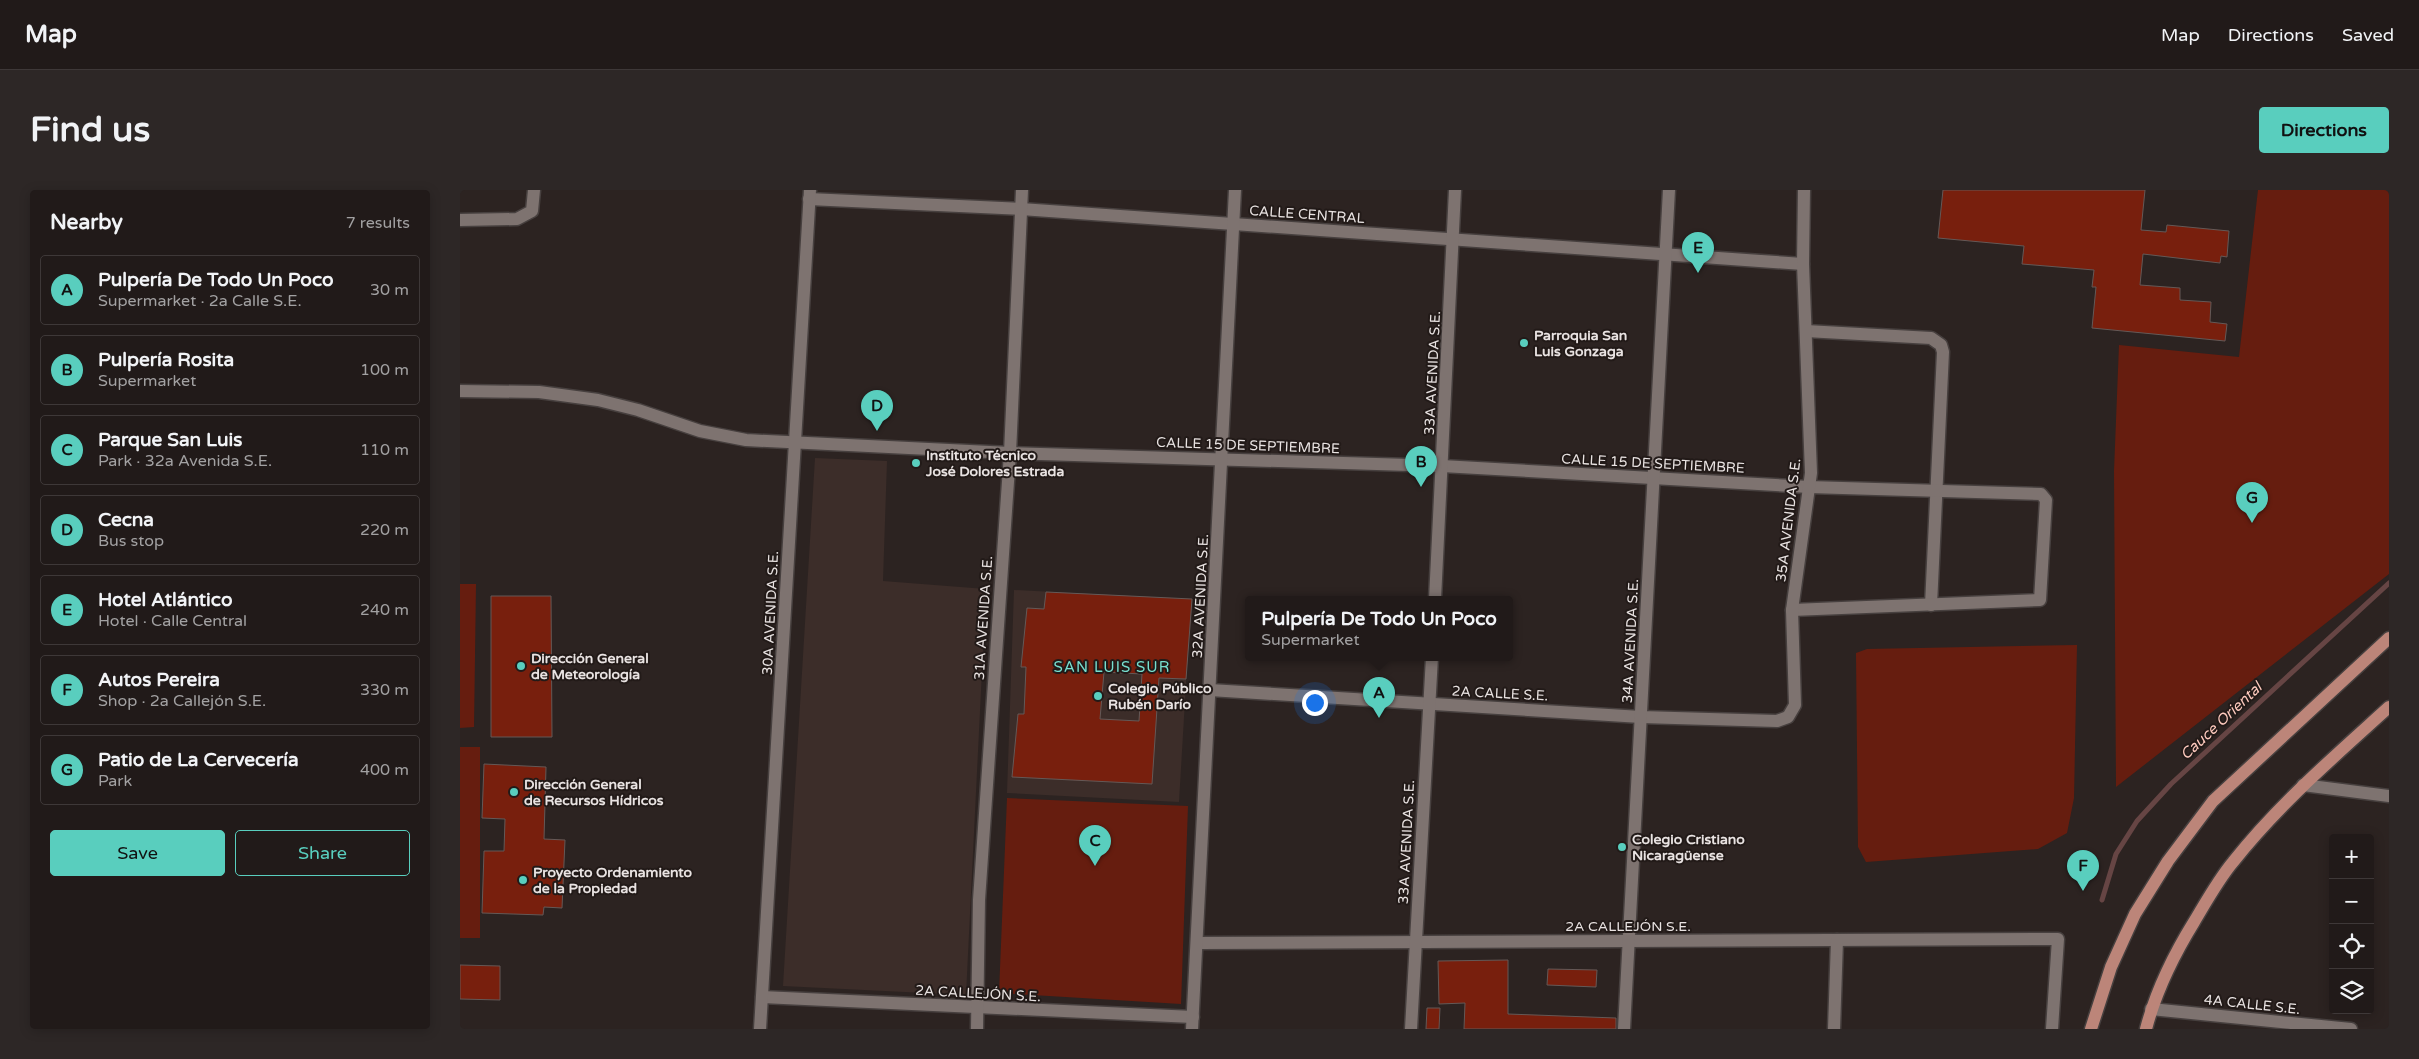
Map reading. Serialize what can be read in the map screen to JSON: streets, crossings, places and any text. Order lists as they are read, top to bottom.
{
  "streets": {
    "street": [
      "CALLE CENTRAL",
      "33A AVENIDA S.E.",
      "CALLE 15 DE SEPTIEMBRE",
      "35A AVENIDA S.E.",
      "32A AVENIDA S.E.",
      "30A AVENIDA S.E.",
      "31A AVENIDA S.E.",
      "34A AVENIDA S.E.",
      "2A CALLE S.E.",
      "2A CALLEJÓN S.E.",
      "4A CALLE S.E."
    ]
  },
  "crossings": [
    ["CALLE CENTRAL", "33A AVENIDA S.E."],
    ["CALLE CENTRAL", "35A AVENIDA S.E."],
    ["CALLE CENTRAL", "32A AVENIDA S.E."],
    ["CALLE CENTRAL", "30A AVENIDA S.E."],
    ["CALLE CENTRAL", "31A AVENIDA S.E."],
    ["CALLE CENTRAL", "34A AVENIDA S.E."],
    ["33A AVENIDA S.E.", "CALLE 15 DE SEPTIEMBRE"],
    ["33A AVENIDA S.E.", "2A CALLE S.E."],
    ["33A AVENIDA S.E.", "2A CALLEJÓN S.E."],
    ["CALLE 15 DE SEPTIEMBRE", "35A AVENIDA S.E."],
    ["CALLE 15 DE SEPTIEMBRE", "32A AVENIDA S.E."],
    ["CALLE 15 DE SEPTIEMBRE", "30A AVENIDA S.E."],
    ["CALLE 15 DE SEPTIEMBRE", "31A AVENIDA S.E."],
    ["CALLE 15 DE SEPTIEMBRE", "34A AVENIDA S.E."],
    ["35A AVENIDA S.E.", "2A CALLE S.E."],
    ["32A AVENIDA S.E.", "2A CALLE S.E."],
    ["32A AVENIDA S.E.", "2A CALLEJÓN S.E."],
    ["30A AVENIDA S.E.", "2A CALLEJÓN S.E."],
    ["31A AVENIDA S.E.", "2A CALLEJÓN S.E."],
    ["34A AVENIDA S.E.", "2A CALLE S.E."],
    ["34A AVENIDA S.E.", "2A CALLEJÓN S.E."]
  ],
  "districts": ["SAN LUIS SUR"],
  "water": ["Cauce Oriental"],
  "places": [
    "Parroquia San Luis Gonzaga",
    "Instituto Técnico José Dolores Estrada",
    "Dirección General de Meteorología",
    "Colegio Público Rubén Darío",
    "Dirección General de Recursos Hídricos",
    "Colegio Cristiano Nicaragüense",
    "Proyecto Ordenamiento de la Propiedad"
  ],
  "page": {
    "header": "Map",
    "nav": ["Map", "Directions", "Saved"],
    "buttons": [
      "Directions",
      ["Save", "Share"]
    ],
    "title": "Find us",
    "heading": ["Nearby", "7 results"],
    "pins": [
      "E",
      "D",
      "B",
      "G",
      "A",
      "C",
      "F"
    ],
    "list": [
      {
        "mark": "A",
        "name": "Pulpería De Todo Un Poco",
        "note": "Supermarket · 2a Calle S.E.",
        "value": "30 m"
      },
      {
        "mark": "B",
        "name": "Pulpería Rosita",
        "note": "Supermarket",
        "value": "100 m"
      },
      {
        "mark": "C",
        "name": "Parque San Luis",
        "note": "Park · 32a Avenida S.E.",
        "value": "110 m"
      },
      {
        "mark": "D",
        "name": "Cecna",
        "note": "Bus stop",
        "value": "220 m"
      },
      {
        "mark": "E",
        "name": "Hotel Atlántico",
        "note": "Hotel · Calle Central",
        "value": "240 m"
      },
      {
        "mark": "F",
        "name": "Autos Pereira",
        "note": "Shop · 2a Callejón S.E.",
        "value": "330 m"
      },
      {
        "mark": "G",
        "name": "Patio de La Cervecería",
        "note": "Park",
        "value": "400 m"
      }
    ],
    "popup": ["Pulpería De Todo Un Poco", "Supermarket"],
    "map_buttons": ["+", "−"]
  }
}
